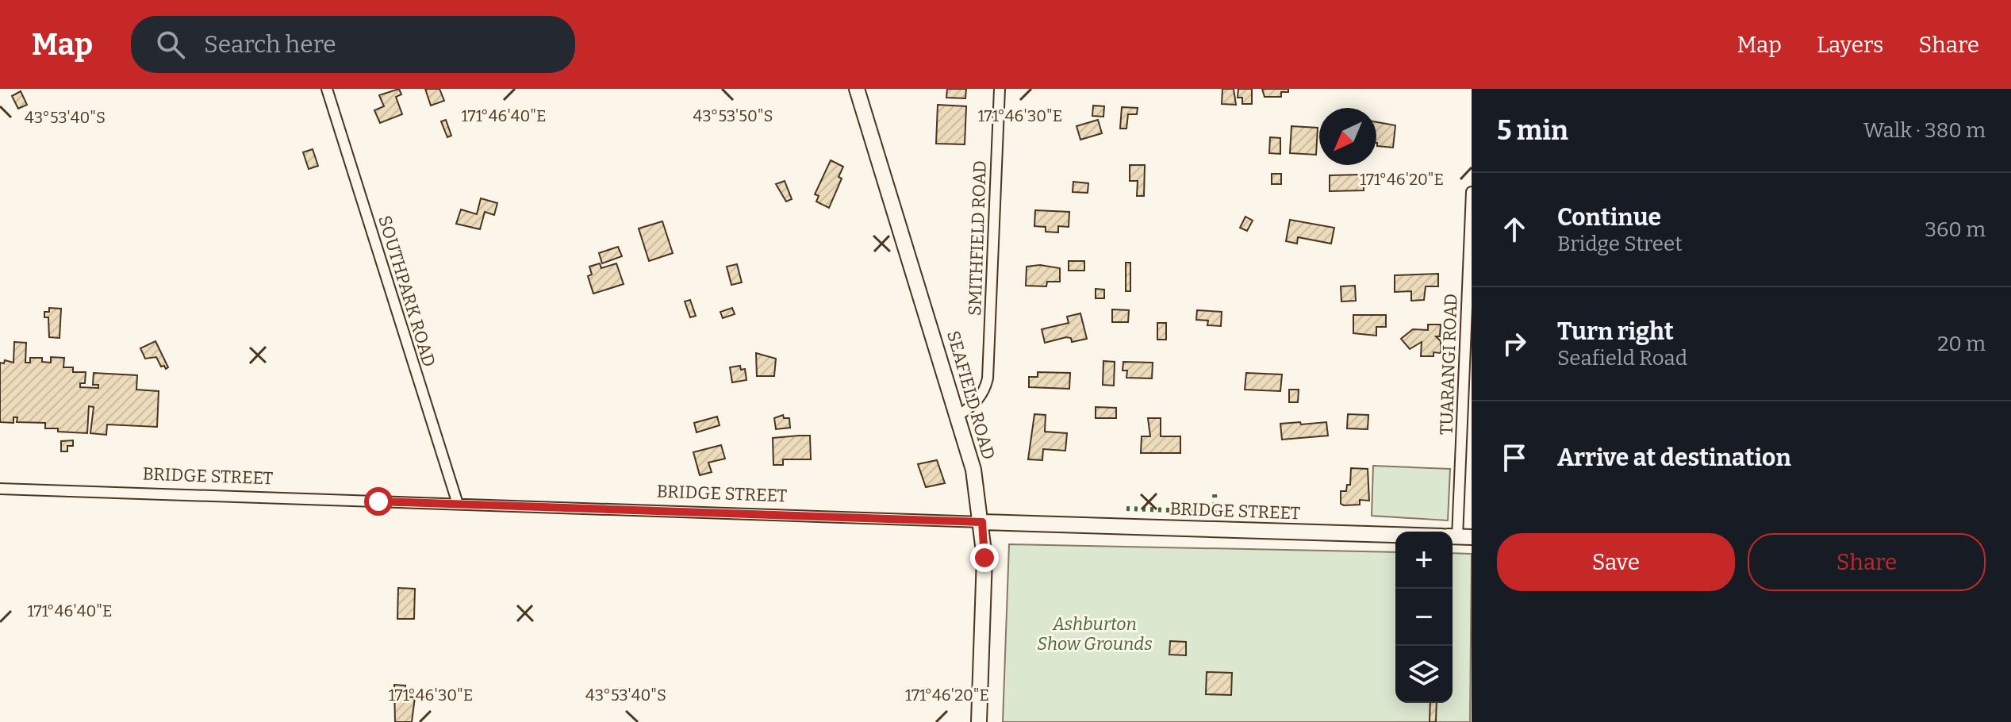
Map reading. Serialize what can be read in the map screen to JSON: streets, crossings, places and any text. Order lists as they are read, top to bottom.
{
  "streets": {
    "street": [
      "SMITHFIELD ROAD",
      "SOUTHPARK ROAD",
      "TUARANGI ROAD",
      "SEAFIELD ROAD",
      "BRIDGE STREET"
    ]
  },
  "crossings": [
    ["SMITHFIELD ROAD", "SEAFIELD ROAD"],
    ["SOUTHPARK ROAD", "BRIDGE STREET"],
    ["SEAFIELD ROAD", "BRIDGE STREET"]
  ],
  "parks": ["Ashburton Show Grounds"],
  "north": "bottom left",
  "page": {
    "header": "Map",
    "search": "Search here",
    "nav": ["Map", "Layers", "Share"],
    "heading": ["5 min", "Walk · 380 m"],
    "list": [
      ["Continue", "Bridge Street", "360 m"],
      ["Turn right", "Seafield Road", "20 m"],
      "Arrive at destination"
    ],
    "buttons": ["Save", "Share"],
    "map_buttons": ["+", "−"]
  },
  "coordinates": [
    "43°53'50\"S",
    "171°46'40\"E",
    "171°46'30\"E",
    "43°53'40\"S",
    "171°46'20\"E"
  ]
}
